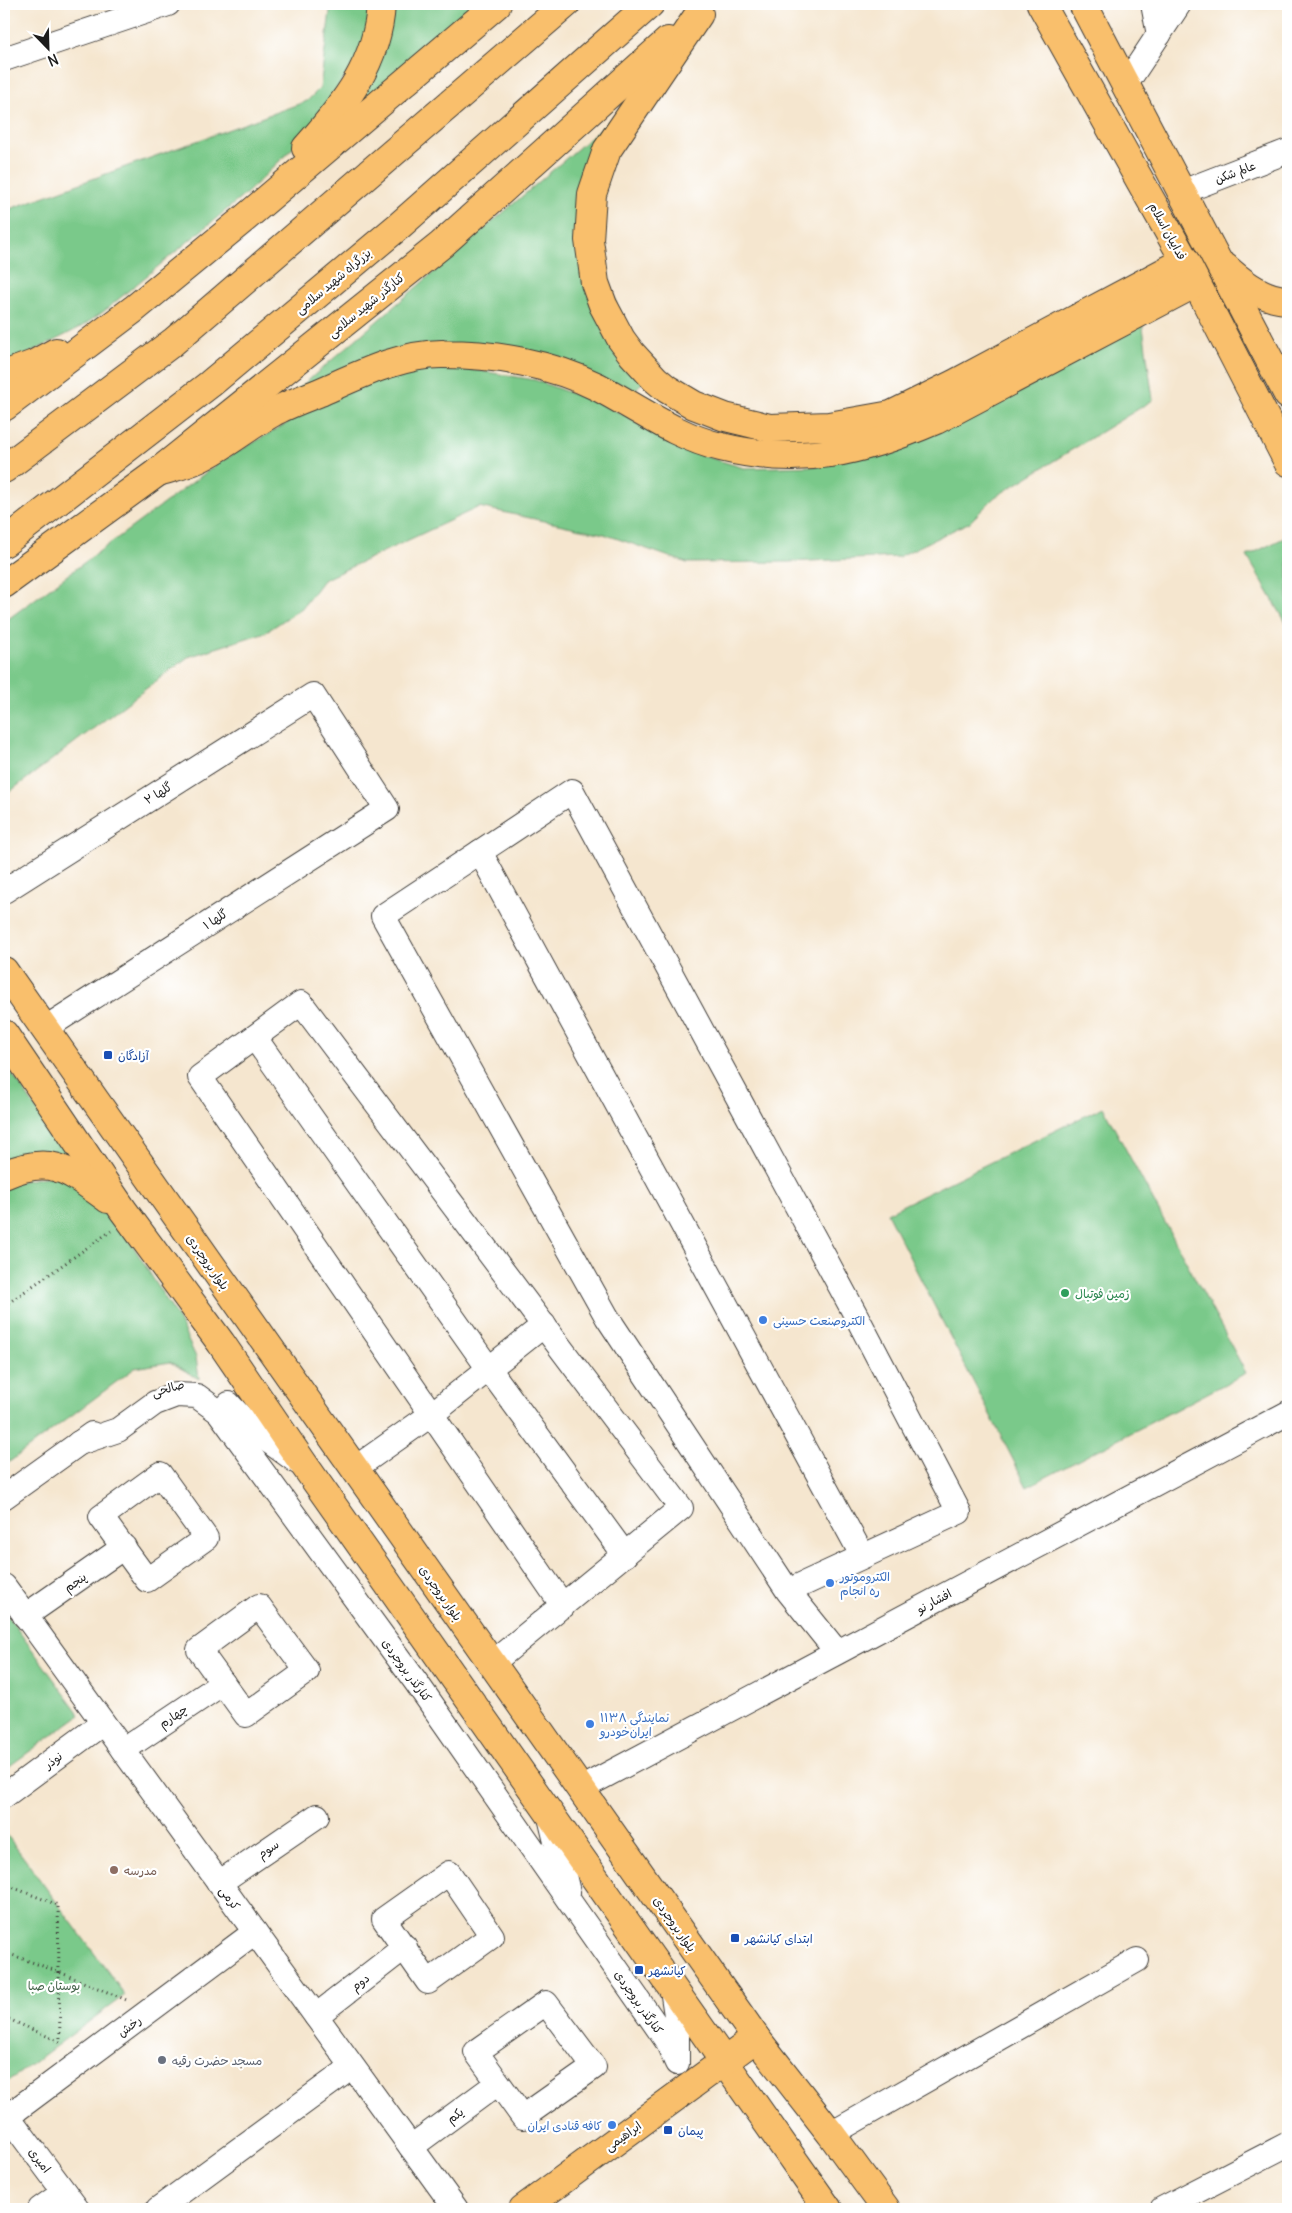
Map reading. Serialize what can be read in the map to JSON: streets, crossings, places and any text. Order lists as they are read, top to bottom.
{
  "streets": {
    "main road": [
      "فداییان اسلام",
      "بزرگراه شهید سلامی",
      "کنارگذر شهید سلامی",
      "بلوار بروجردی",
      "ابراهیمی"
    ],
    "street": [
      "عالم شکن",
      "گلها ۲",
      "گلها ۱",
      "صالحی",
      "پنجم",
      "افشار نو",
      "کنارگذر بروجردی",
      "چهارم",
      "نوذر",
      "سوم",
      "کرمی",
      "دوم",
      "رخش",
      "یکم",
      "امیری"
    ]
  },
  "crossings": [
    ["گلها ۲", "گلها ۱"],
    ["گلها ۱", "بلوار بروجردی"],
    ["بلوار بروجردی", "افشار نو"],
    ["بلوار بروجردی", "ابراهیمی"],
    ["صالحی", "کنارگذر بروجردی"],
    ["پنجم", "کرمی"],
    ["چهارم", "کرمی"],
    ["نوذر", "کرمی"],
    ["سوم", "کرمی"],
    ["کرمی", "دوم"],
    ["کرمی", "رخش"],
    ["کرمی", "یکم"],
    ["رخش", "امیری"]
  ],
  "parks": ["بوستان صبا"],
  "places": {
    "transit": [
      "آزادگان",
      "ابتدای کیانشهر",
      "کیانشهر",
      "پیمان"
    ],
    "other": [
      "زمین فوتبال",
      "الکتروصنعت حسینی",
      "الکتروموتور ره انجام",
      "نمایندگی ۱۱۳۸ ایران‌خودرو",
      "مدرسه",
      "مسجد حضرت رقیه",
      "کافه قنادی ایران"
    ]
  },
  "north": "bottom right"
}
